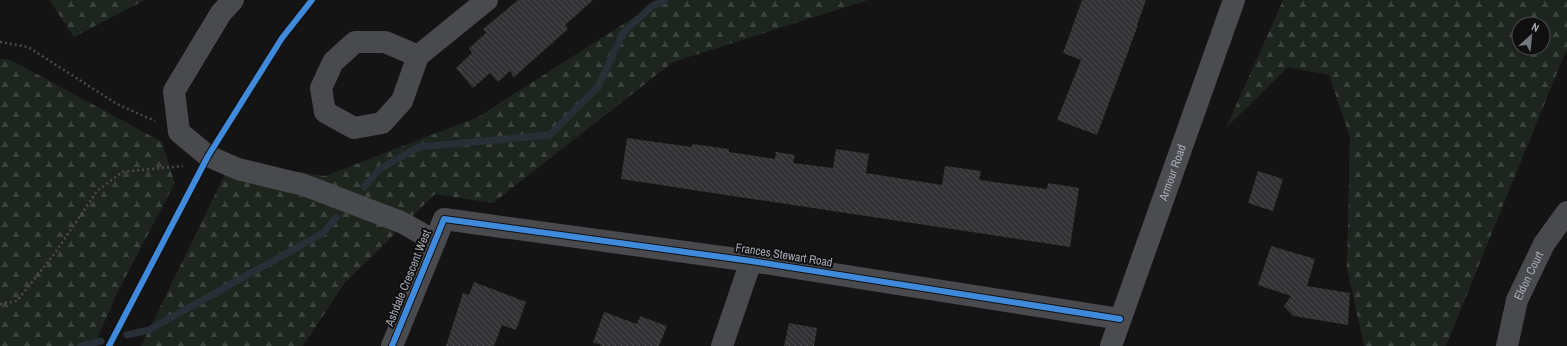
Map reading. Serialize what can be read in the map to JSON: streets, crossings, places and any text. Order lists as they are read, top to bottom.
{
  "streets": {
    "main road": ["Armour Road"],
    "street": ["Frances Stewart Road", "Eldon Court", "Ashdale Crescent West"]
  },
  "crossings": [
    ["Armour Road", "Frances Stewart Road"],
    ["Frances Stewart Road", "Ashdale Crescent West"]
  ],
  "north": "top right"
}
